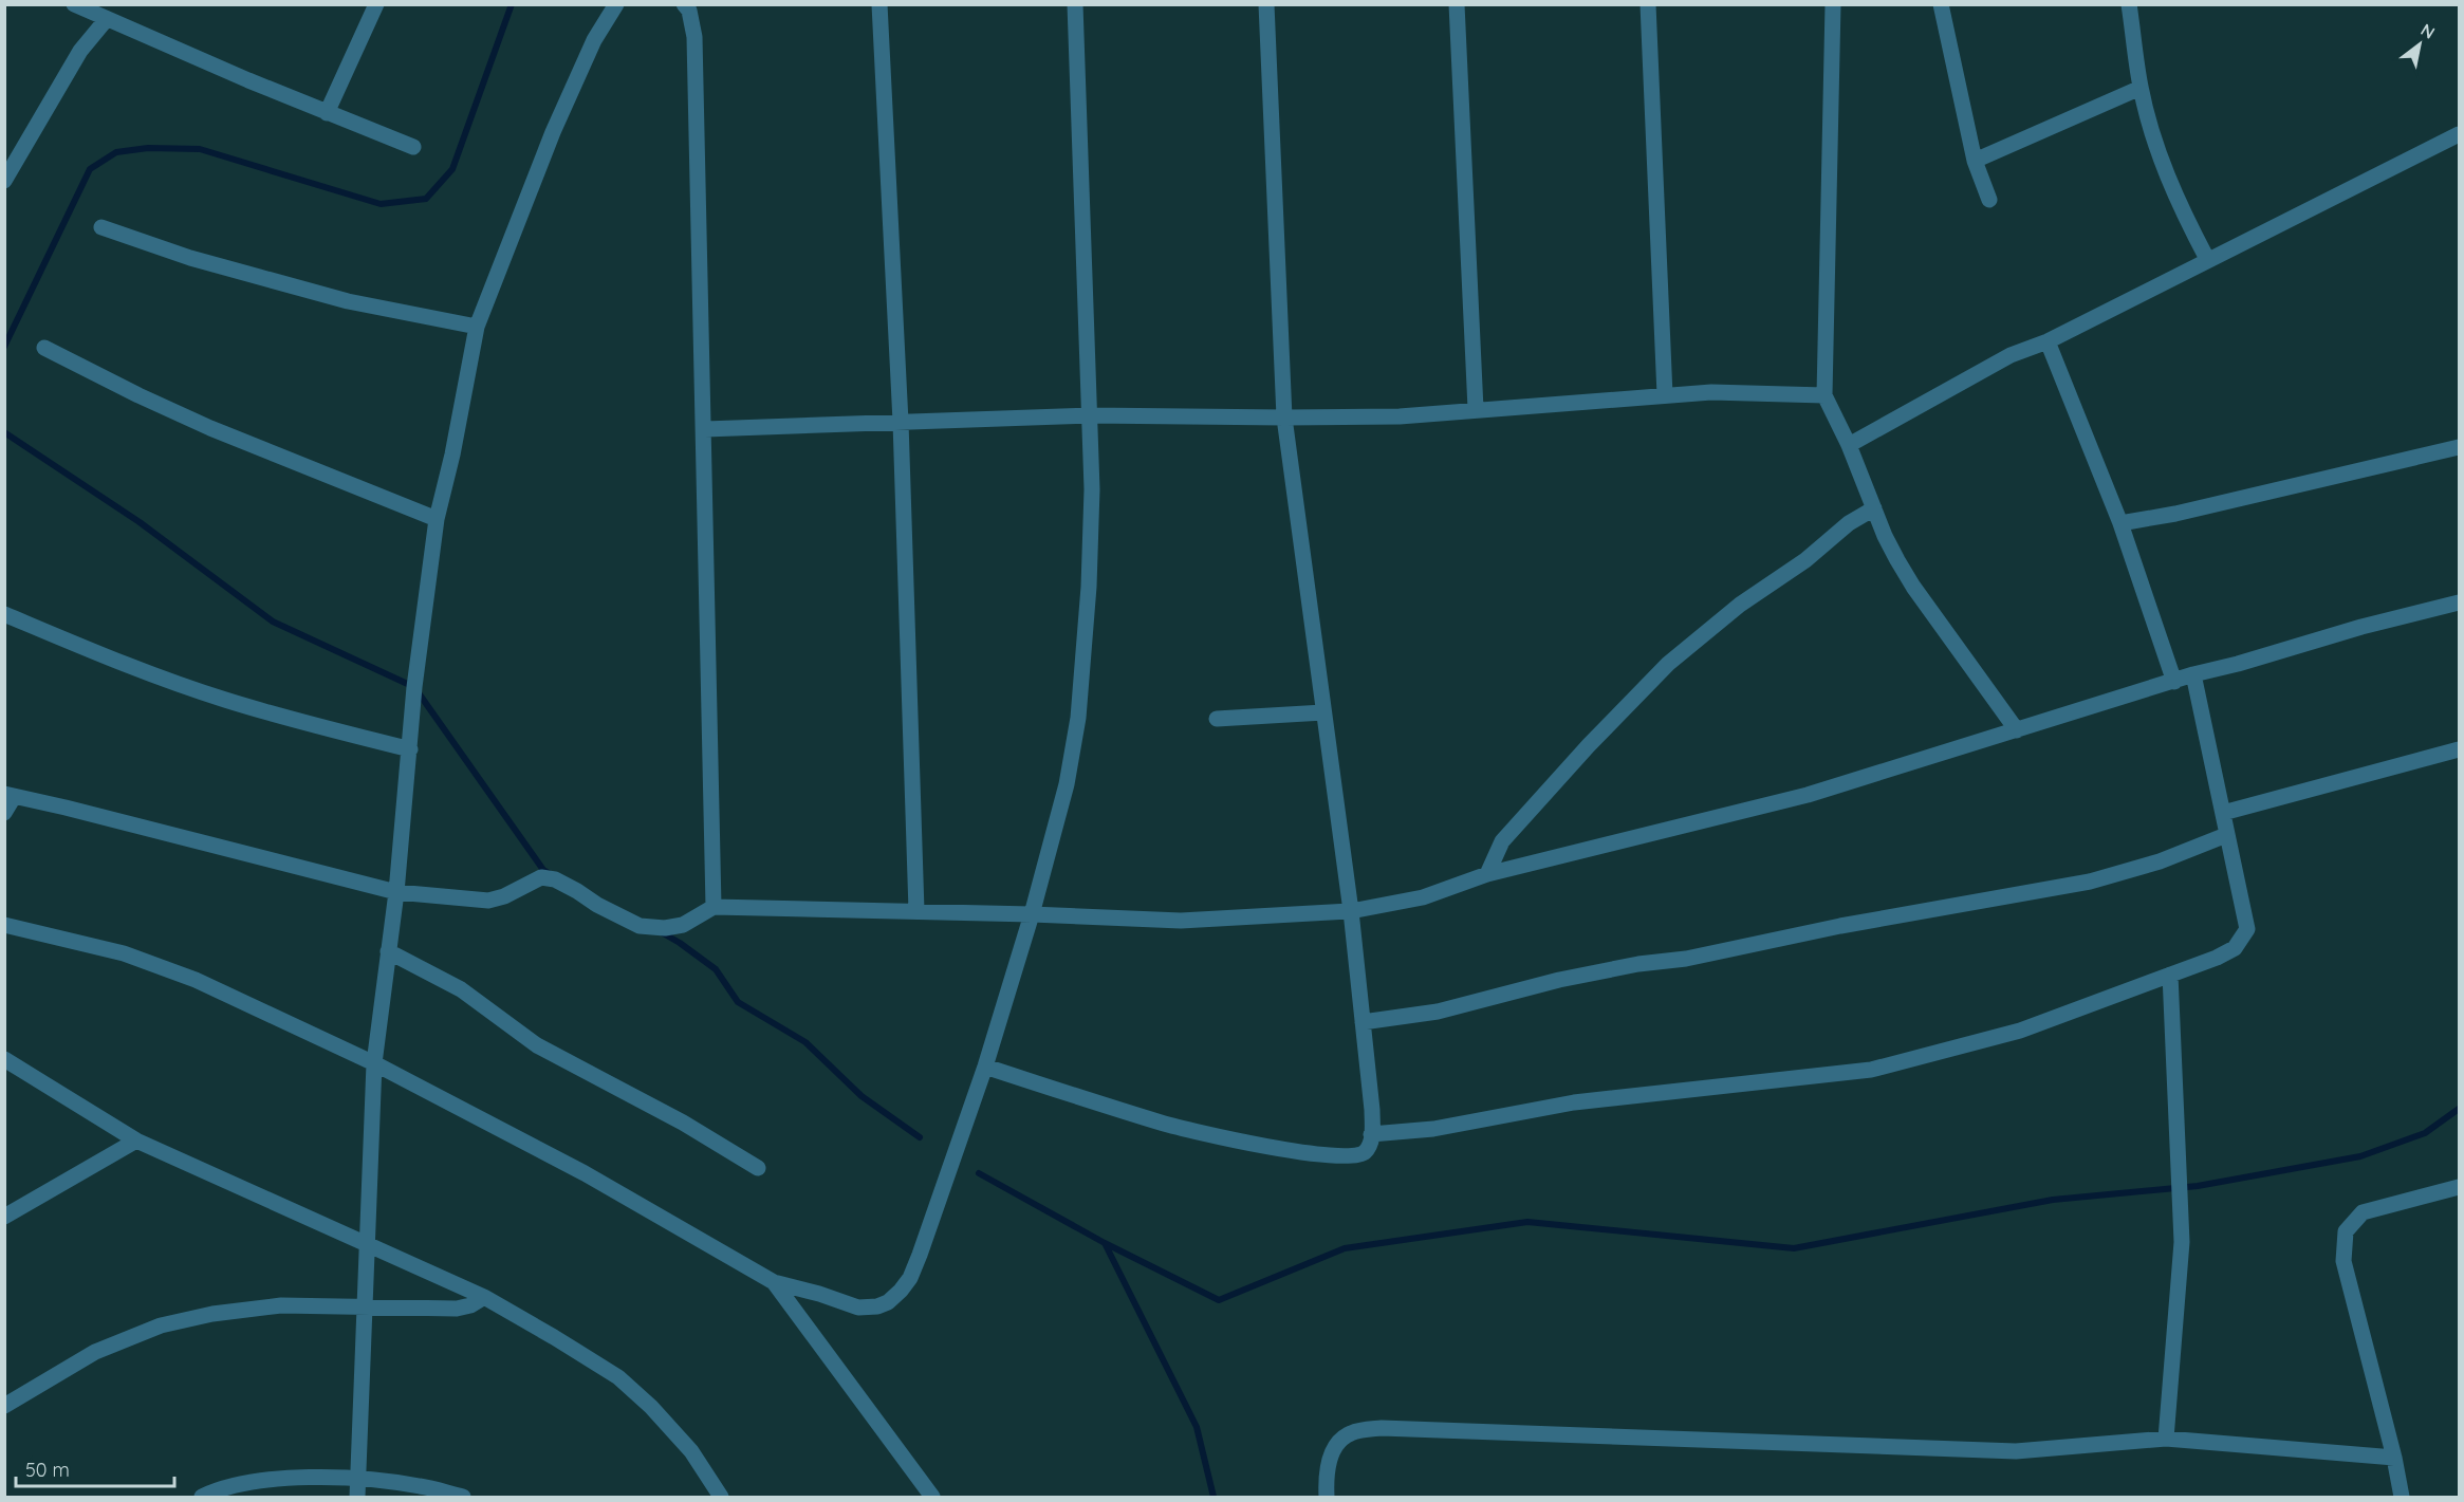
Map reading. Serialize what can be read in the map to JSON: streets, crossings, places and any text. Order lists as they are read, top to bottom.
{
  "scale_bar": "50 m",
  "north": "top right"
}
